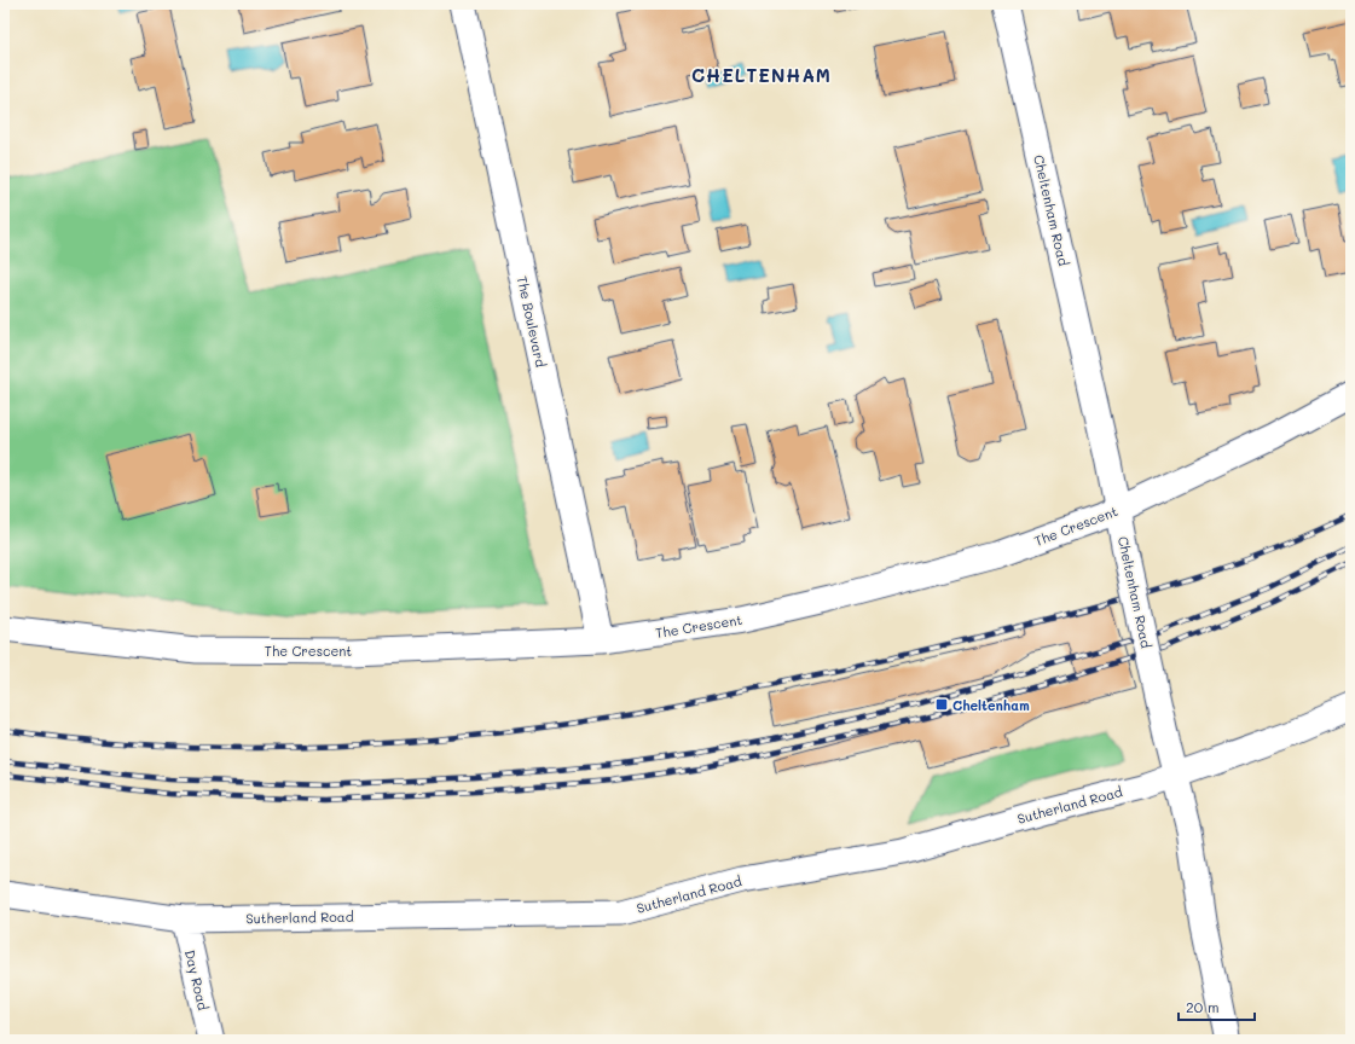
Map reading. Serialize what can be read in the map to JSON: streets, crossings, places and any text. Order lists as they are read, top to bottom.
{
  "streets": {
    "street": [
      "Cheltenham Road",
      "The Boulevard",
      "The Crescent",
      "Sutherland Road",
      "Day Road"
    ]
  },
  "crossings": [
    ["Cheltenham Road", "The Crescent"],
    ["Cheltenham Road", "Sutherland Road"],
    ["The Boulevard", "The Crescent"],
    ["Sutherland Road", "Day Road"]
  ],
  "districts": ["CHELTENHAM"],
  "places": {
    "transit": ["Cheltenham"]
  },
  "scale_bar": "20 m"
}
